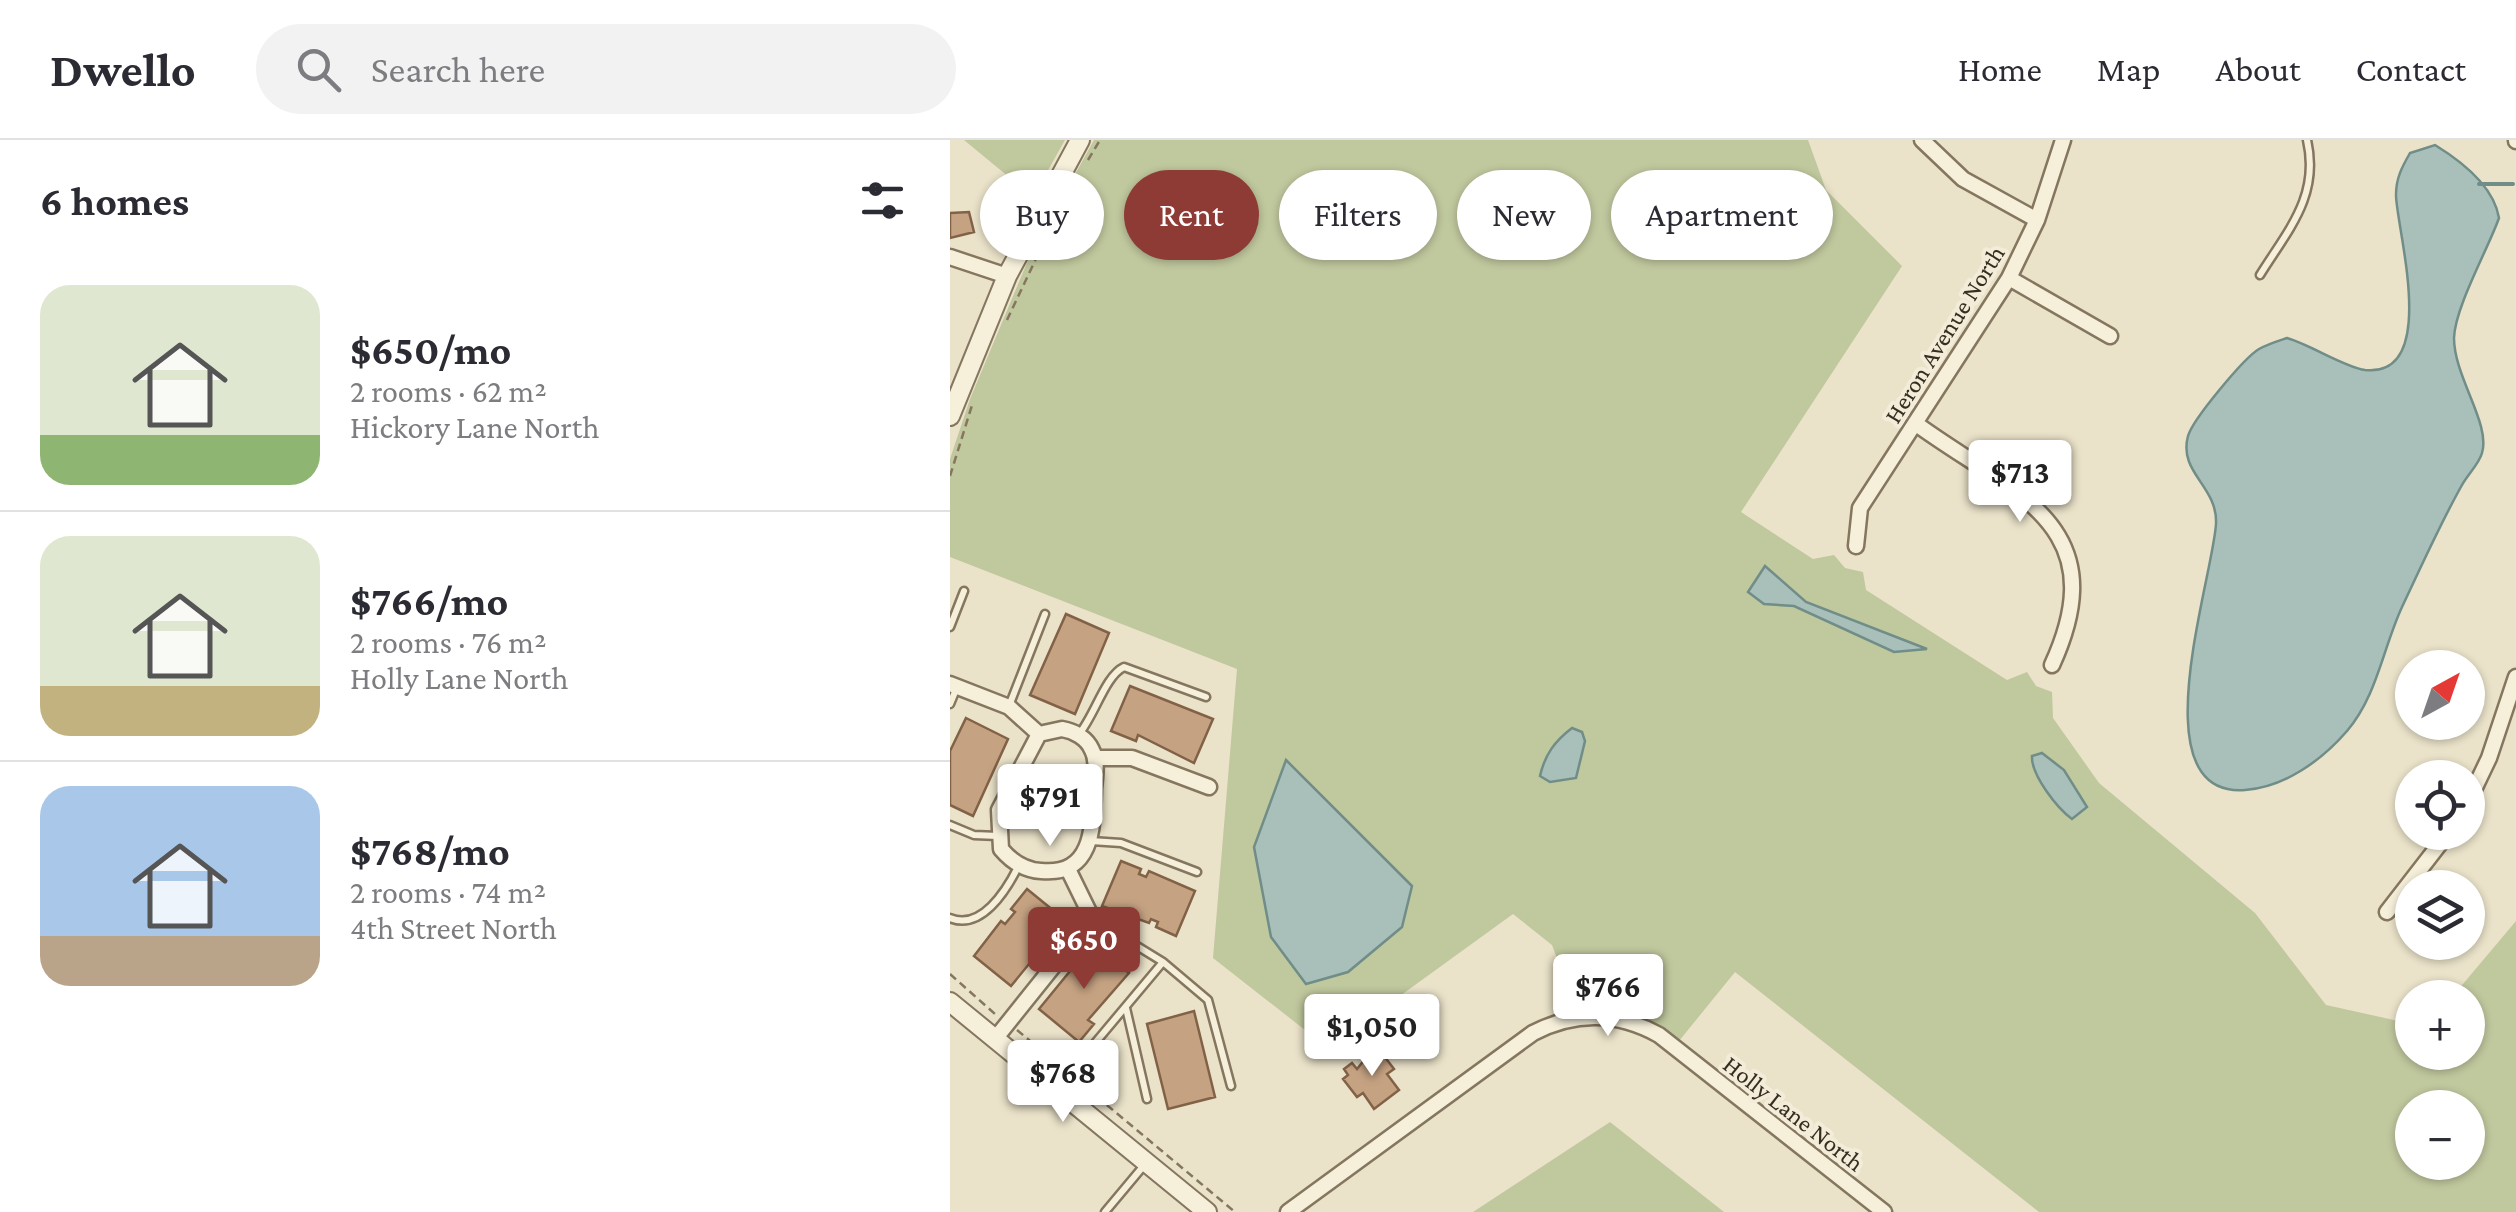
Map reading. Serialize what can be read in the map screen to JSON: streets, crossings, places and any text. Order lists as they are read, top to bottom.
{
  "streets": {
    "street": ["Heron Avenue North", "Holly Lane North"]
  },
  "north": "top right",
  "page": {
    "header": "Dwello",
    "search": "Search here",
    "nav": [
      "Home",
      "Map",
      "About",
      "Contact"
    ],
    "heading": "6 homes",
    "chip": [
      "Buy",
      "Rent",
      "Filters",
      "New",
      "Apartment"
    ],
    "list": [
      {
        "name": "$650/mo",
        "note": "2 rooms · 62 m² · Hickory Lane North"
      },
      {
        "name": "$766/mo",
        "note": "2 rooms · 76 m² · Holly Lane North"
      },
      {
        "name": "$768/mo",
        "note": "2 rooms · 74 m² · 4th Street North"
      }
    ],
    "price": [
      "$713",
      "$791",
      "$650",
      "$766",
      "$1,050",
      "$768"
    ],
    "map_buttons": ["+", "−"]
  }
}
